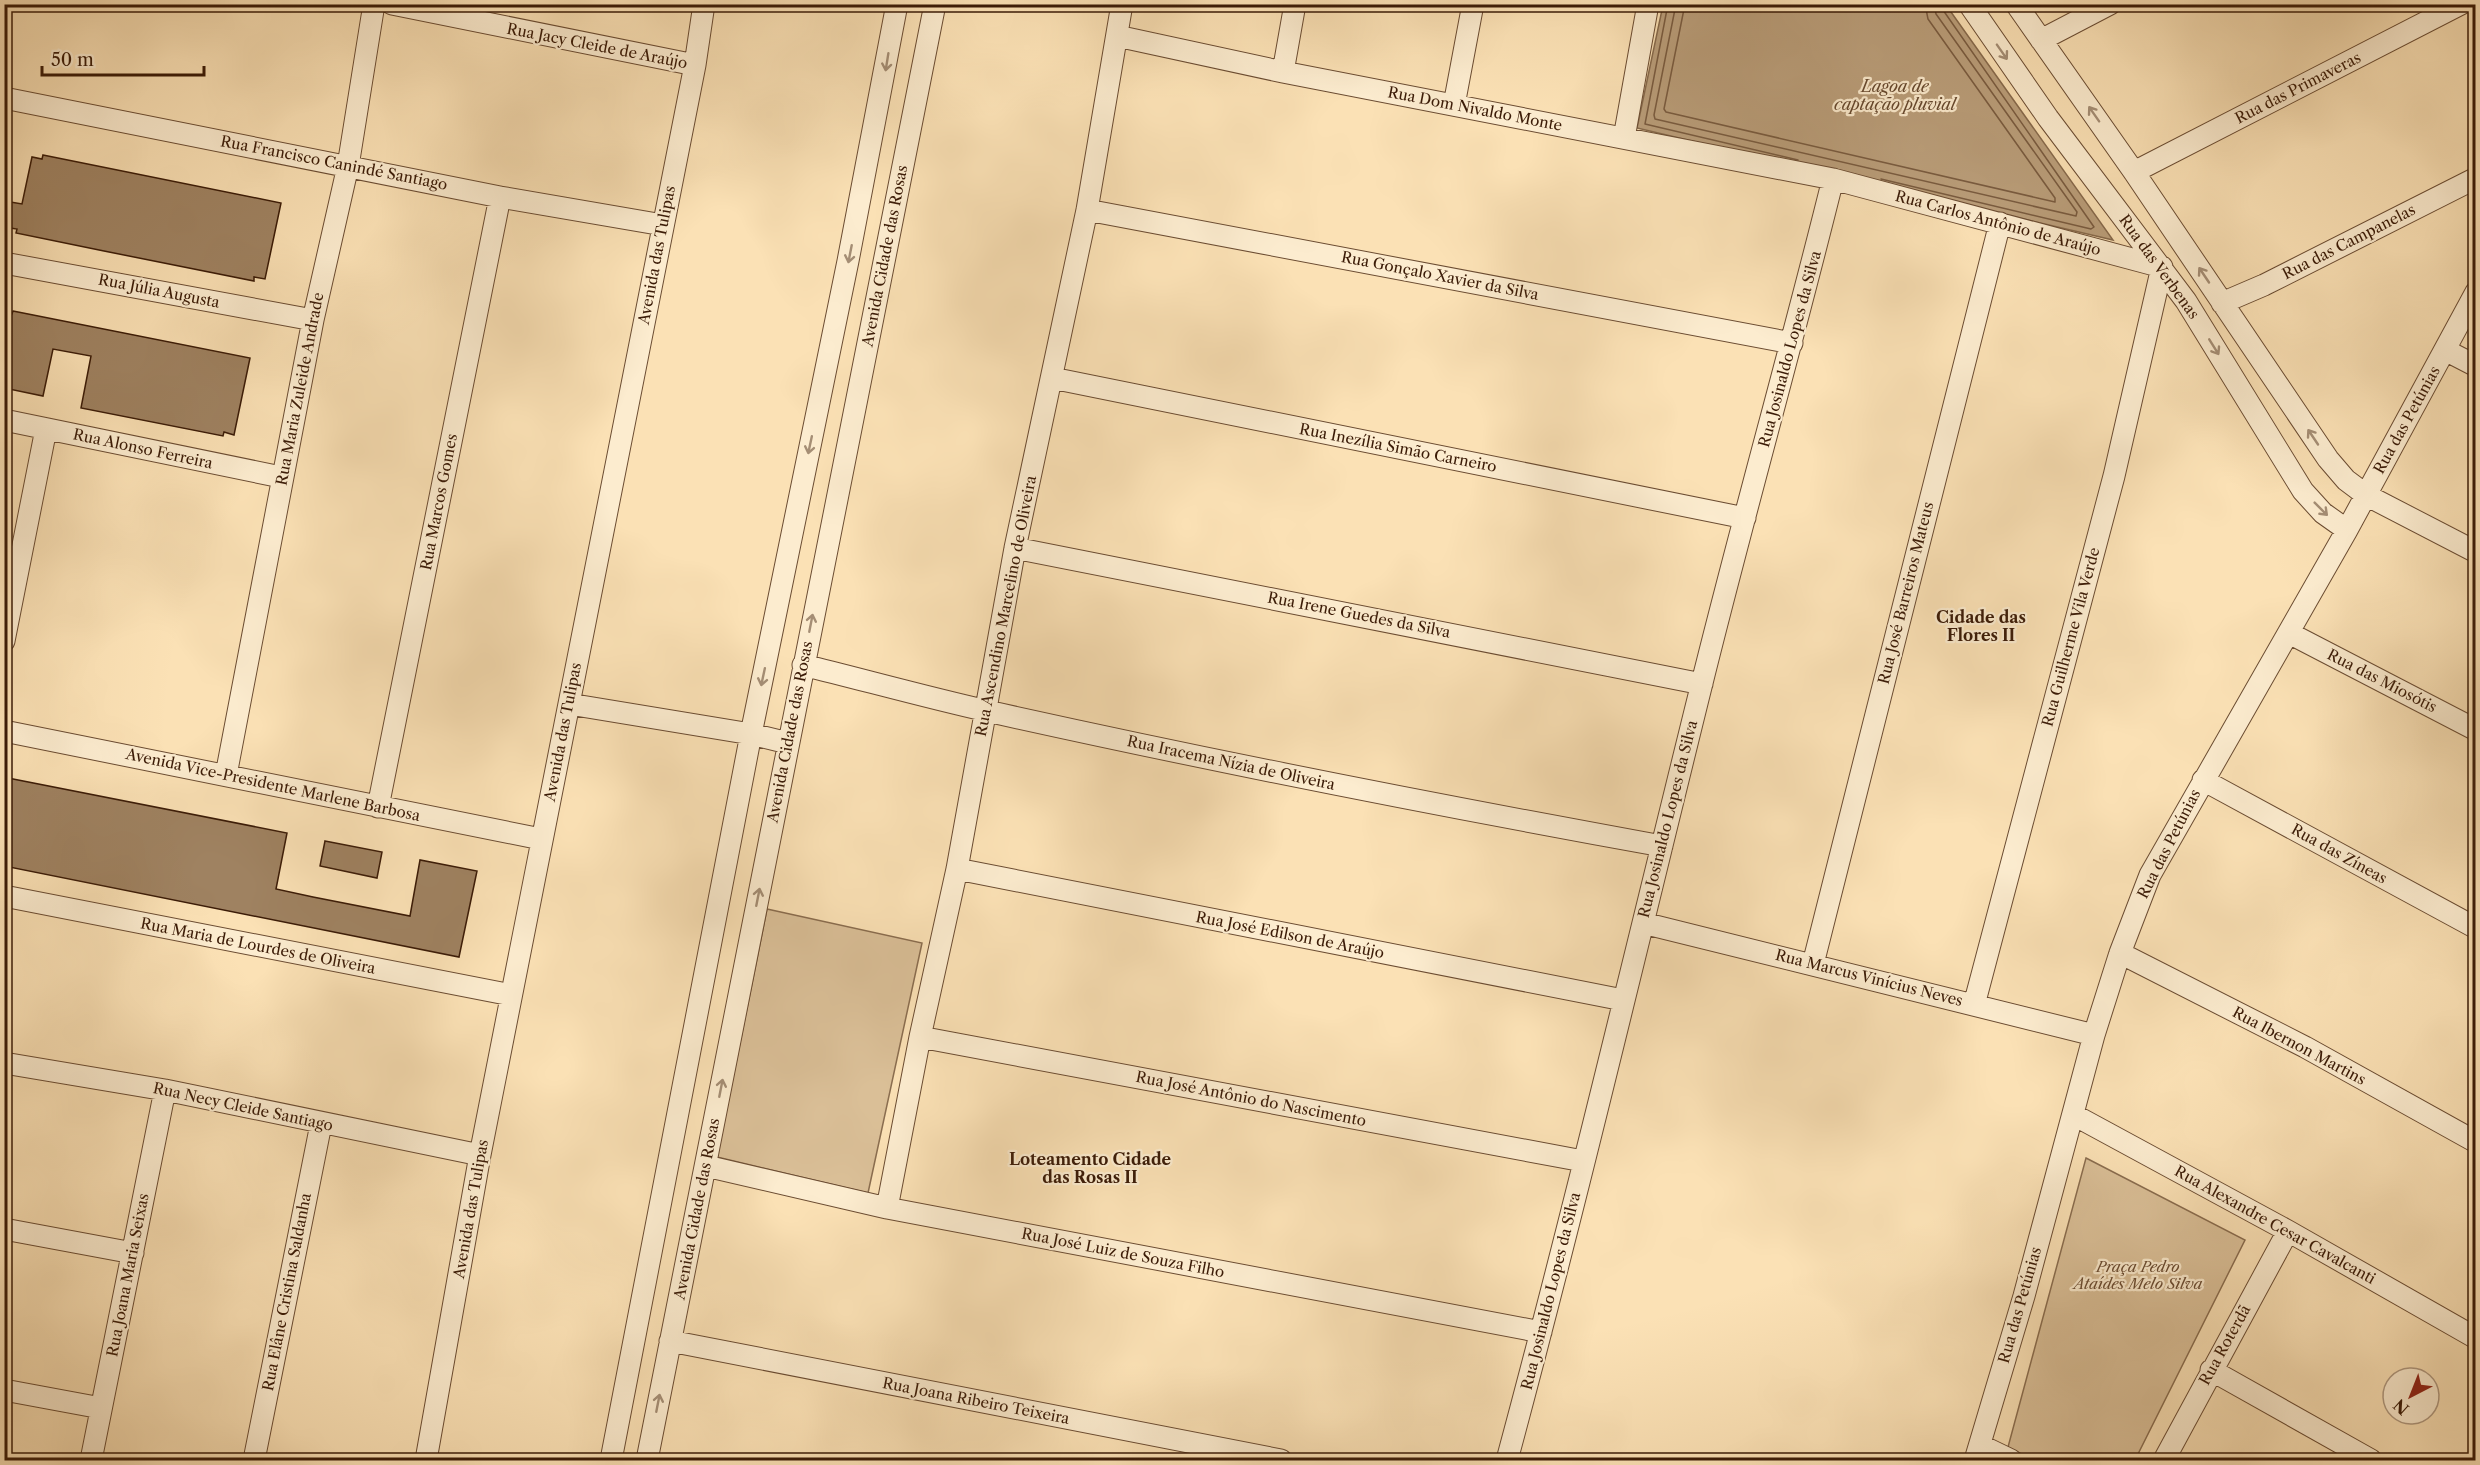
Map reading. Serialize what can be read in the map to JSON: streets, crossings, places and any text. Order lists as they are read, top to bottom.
{
  "streets": {
    "street": [
      "Rua Jacy Cleide de Araújo",
      "Rua das Primaveras",
      "Rua Dom Nivaldo Monte",
      "Rua Francisco Canindé Santiago",
      "Rua Carlos Antônio de Araújo",
      "Rua das Campanelas",
      "Avenida das Tulipas",
      "Avenida Cidade das Rosas",
      "Rua das Verbenas",
      "Rua Gonçalo Xavier da Silva",
      "Rua Júlia Augusta",
      "Rua Josinaldo Lopes da Silva",
      "Rua Maria Zuleide Andrade",
      "Rua das Petúnias",
      "Rua Inezília Simão Carneiro",
      "Rua Alonso Ferreira",
      "Rua Marcos Gomes",
      "Rua José Barreiros Mateus",
      "Rua Ascendino Marcelino de Oliveira",
      "Rua Irene Guedes da Silva",
      "Rua Guilherme Vila Verde",
      "Rua das Miosótis",
      "Rua Iracema Nízia de Oliveira",
      "Avenida Vice-Presidente Marlene Barbosa",
      "Rua das Zíneas",
      "Rua José Edilson de Araújo",
      "Rua Maria de Lourdes de Oliveira",
      "Rua Marcus Vinícius Neves",
      "Rua Ibernon Martins",
      "Rua José Antônio do Nascimento",
      "Rua Necy Cleide Santiago",
      "Rua Alexandre Cesar Cavalcanti",
      "Rua José Luiz de Souza Filho",
      "Rua Joana Maria Seixas",
      "Rua Elâne Cristina Saldanha",
      "Rua Roterdã",
      "Rua Joana Ribeiro Teixeira"
    ]
  },
  "crossings": [
    ["Rua Jacy Cleide de Araújo", "Avenida das Tulipas"],
    ["Rua das Primaveras", "Rua das Verbenas"],
    ["Rua Dom Nivaldo Monte", "Rua Carlos Antônio de Araújo"],
    ["Rua Dom Nivaldo Monte", "Rua Josinaldo Lopes da Silva"],
    ["Rua Dom Nivaldo Monte", "Rua Ascendino Marcelino de Oliveira"],
    ["Rua Francisco Canindé Santiago", "Avenida das Tulipas"],
    ["Rua Francisco Canindé Santiago", "Rua Maria Zuleide Andrade"],
    ["Rua Francisco Canindé Santiago", "Rua Marcos Gomes"],
    ["Rua Carlos Antônio de Araújo", "Rua das Verbenas"],
    ["Rua Carlos Antônio de Araújo", "Rua Josinaldo Lopes da Silva"],
    ["Rua Carlos Antônio de Araújo", "Rua José Barreiros Mateus"],
    ["Rua Carlos Antônio de Araújo", "Rua Guilherme Vila Verde"],
    ["Rua das Campanelas", "Rua das Verbenas"],
    ["Avenida das Tulipas", "Avenida Vice-Presidente Marlene Barbosa"],
    ["Avenida das Tulipas", "Rua Maria de Lourdes de Oliveira"],
    ["Avenida das Tulipas", "Rua Necy Cleide Santiago"],
    ["Avenida Cidade das Rosas", "Rua Iracema Nízia de Oliveira"],
    ["Avenida Cidade das Rosas", "Rua José Luiz de Souza Filho"],
    ["Avenida Cidade das Rosas", "Rua Joana Ribeiro Teixeira"],
    ["Rua das Verbenas", "Rua das Petúnias"],
    ["Rua das Verbenas", "Rua Guilherme Vila Verde"],
    ["Rua Gonçalo Xavier da Silva", "Rua Josinaldo Lopes da Silva"],
    ["Rua Gonçalo Xavier da Silva", "Rua Ascendino Marcelino de Oliveira"],
    ["Rua Júlia Augusta", "Rua Maria Zuleide Andrade"],
    ["Rua Josinaldo Lopes da Silva", "Rua Inezília Simão Carneiro"],
    ["Rua Josinaldo Lopes da Silva", "Rua Irene Guedes da Silva"],
    ["Rua Josinaldo Lopes da Silva", "Rua Iracema Nízia de Oliveira"],
    ["Rua Josinaldo Lopes da Silva", "Rua José Edilson de Araújo"],
    ["Rua Josinaldo Lopes da Silva", "Rua Marcus Vinícius Neves"],
    ["Rua Josinaldo Lopes da Silva", "Rua José Antônio do Nascimento"],
    ["Rua Josinaldo Lopes da Silva", "Rua José Luiz de Souza Filho"],
    ["Rua Maria Zuleide Andrade", "Rua Alonso Ferreira"],
    ["Rua Maria Zuleide Andrade", "Avenida Vice-Presidente Marlene Barbosa"],
    ["Rua das Petúnias", "Rua das Miosótis"],
    ["Rua das Petúnias", "Rua das Zíneas"],
    ["Rua das Petúnias", "Rua Marcus Vinícius Neves"],
    ["Rua das Petúnias", "Rua Ibernon Martins"],
    ["Rua das Petúnias", "Rua Alexandre Cesar Cavalcanti"],
    ["Rua Inezília Simão Carneiro", "Rua Ascendino Marcelino de Oliveira"],
    ["Rua Marcos Gomes", "Avenida Vice-Presidente Marlene Barbosa"],
    ["Rua José Barreiros Mateus", "Rua Marcus Vinícius Neves"],
    ["Rua Ascendino Marcelino de Oliveira", "Rua Irene Guedes da Silva"],
    ["Rua Ascendino Marcelino de Oliveira", "Rua Iracema Nízia de Oliveira"],
    ["Rua Ascendino Marcelino de Oliveira", "Rua José Edilson de Araújo"],
    ["Rua Ascendino Marcelino de Oliveira", "Rua José Antônio do Nascimento"],
    ["Rua Ascendino Marcelino de Oliveira", "Rua José Luiz de Souza Filho"],
    ["Rua Guilherme Vila Verde", "Rua Marcus Vinícius Neves"],
    ["Rua Necy Cleide Santiago", "Rua Joana Maria Seixas"],
    ["Rua Necy Cleide Santiago", "Rua Elâne Cristina Saldanha"],
    ["Rua Alexandre Cesar Cavalcanti", "Rua Roterdã"]
  ],
  "districts": ["Cidade das Flores II", "Loteamento Cidade das Rosas II"],
  "water": ["Lagoa de captação pluvial"],
  "parks": ["Praça Pedro Ataídes Melo Silva"],
  "scale_bar": "50 m",
  "north": "bottom left"
}
